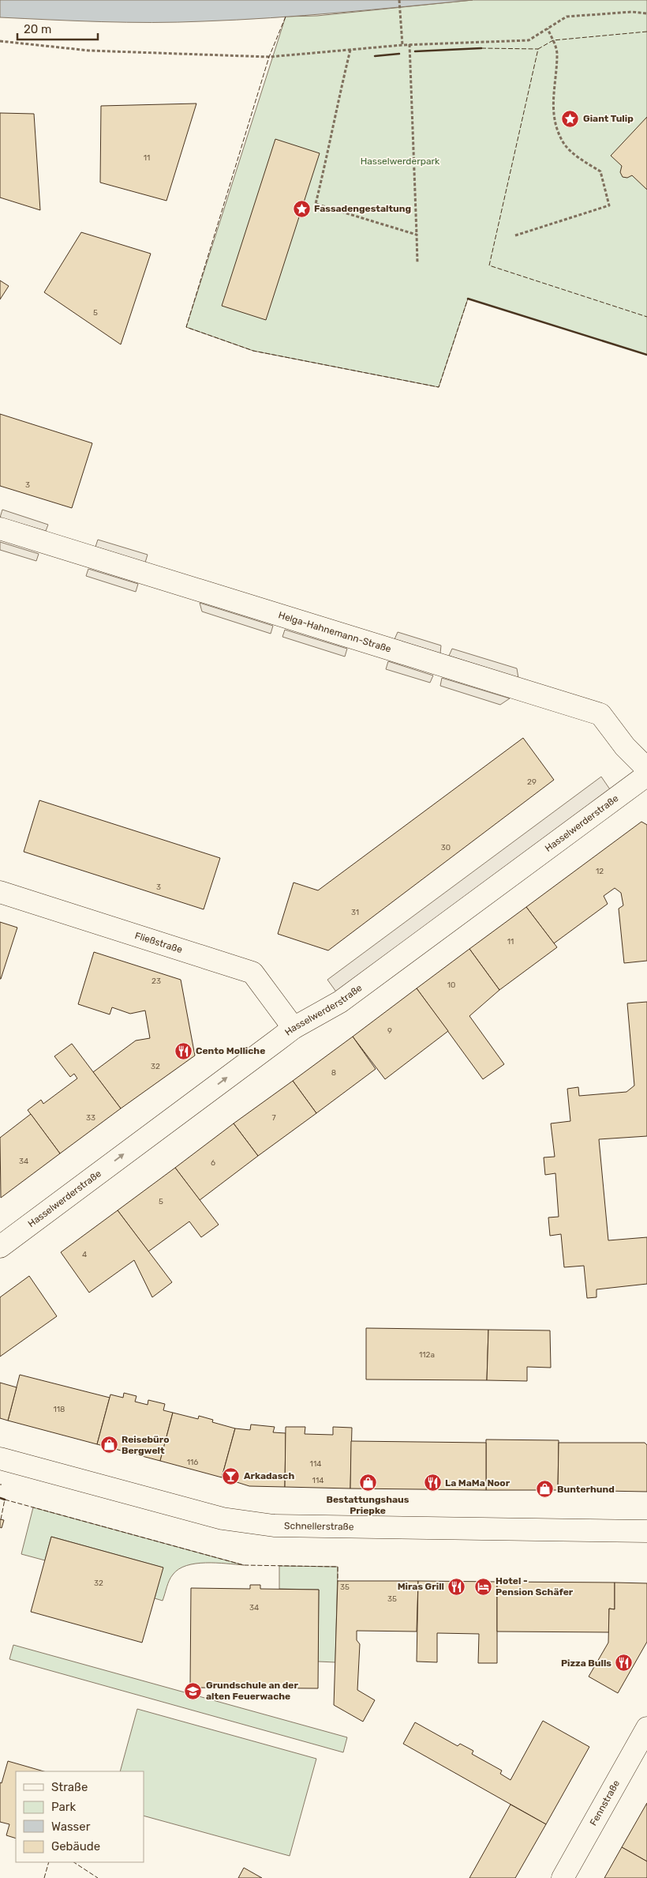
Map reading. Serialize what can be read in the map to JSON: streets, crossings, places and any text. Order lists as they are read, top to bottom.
{
  "streets": {
    "street": [
      "Helga-Hahnemann-Straße",
      "Hasselwerderstraße",
      "Fließstraße",
      "Schnellerstraße",
      "Fennstraße"
    ]
  },
  "crossings": [
    ["Hasselwerderstraße", "Fließstraße"]
  ],
  "one_way": ["Hasselwerderstraße"],
  "parks": ["Hasselwerderpark"],
  "places": {
    "place": ["Giant Tulip", "Fassadengestaltung"],
    "restaurant": [
      "Cento Molliche",
      "La MaMa Noor",
      "Miras Grill",
      "Pizza Bulls"
    ],
    "shop": ["Reisebüro Bergwelt", "Bestattungshaus Priepke", "Bunterhund"],
    "bar": ["Arkadasch"],
    "hotel": ["Hotel - Pension Schäfer"],
    "school or university": ["Grundschule an der alten Feuerwache"]
  },
  "house_numbers": [
    "11",
    "5",
    "3",
    "29",
    "30",
    "12",
    "3",
    "31",
    "11",
    "23",
    "10",
    "9",
    "32",
    "8",
    "33",
    "7",
    "34",
    "6",
    "5",
    "4",
    "112a",
    "118",
    "116",
    "114",
    "114",
    "32",
    "35",
    "35",
    "34"
  ],
  "legend": [
    "Straße",
    "Park",
    "Wasser",
    "Gebäude"
  ],
  "scale_bar": "20 m"
}
